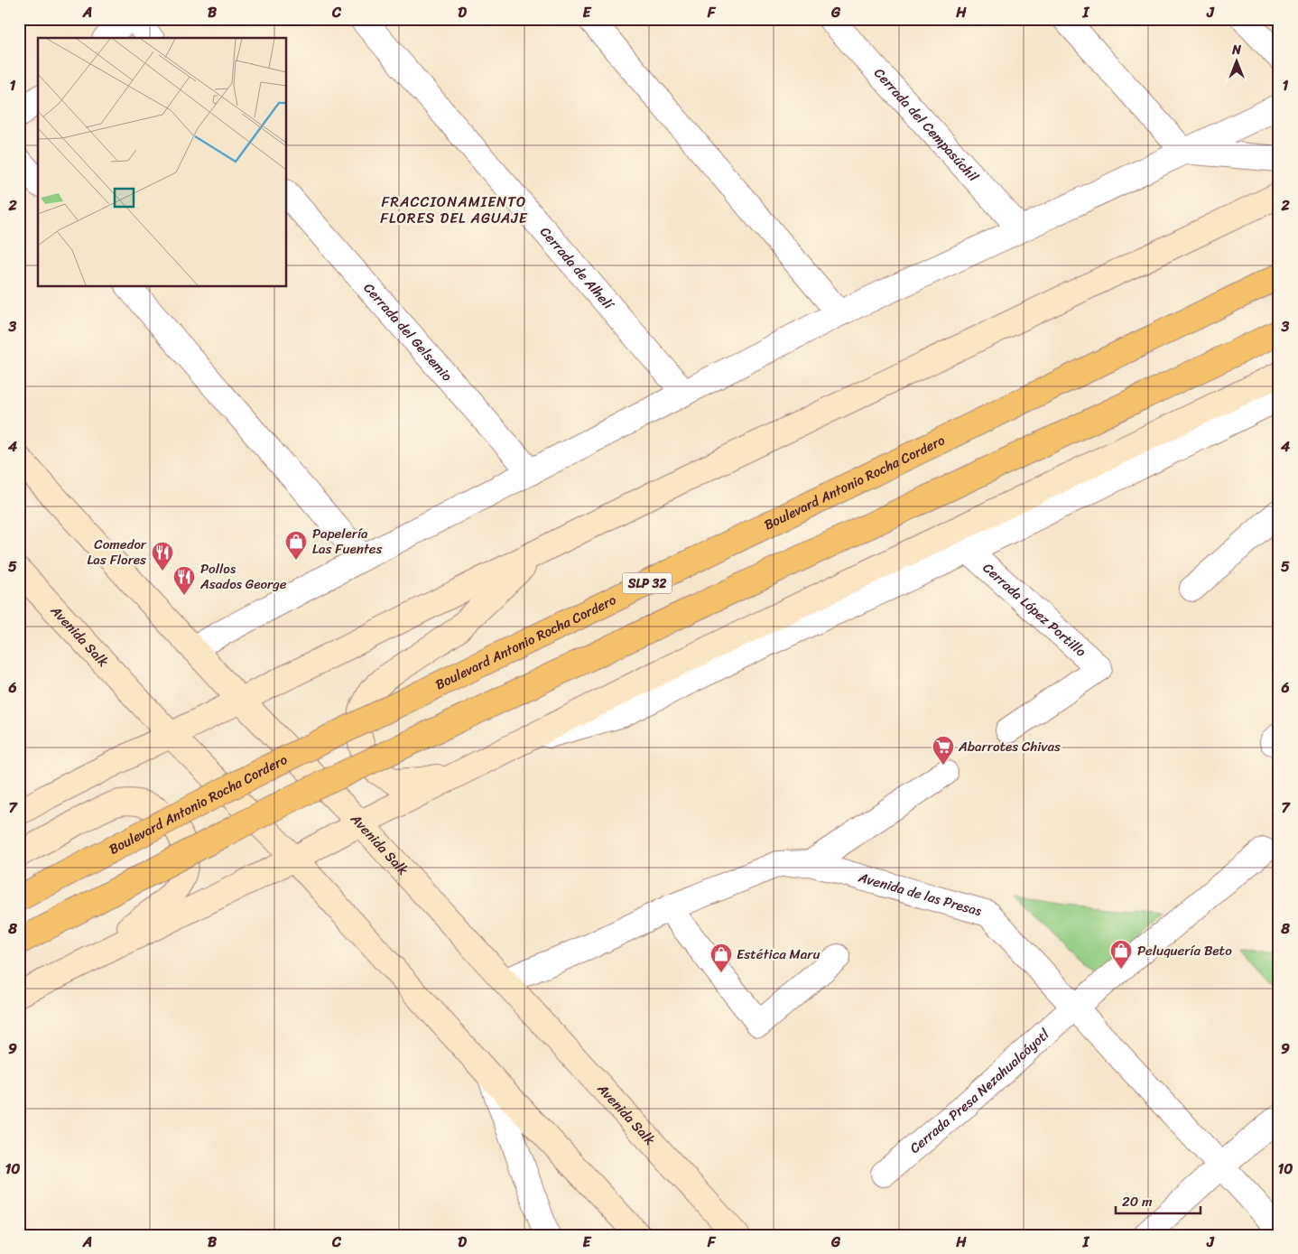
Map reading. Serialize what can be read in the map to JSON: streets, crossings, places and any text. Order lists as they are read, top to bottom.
{
  "streets": {
    "highway": ["Boulevard Antonio Rocha Cordero", "SLP 32"],
    "main road": ["Avenida Salk"],
    "street": [
      "Cerrada del Cempasúchil",
      "Cerrada de Alhelí",
      "Cerrada del Gelsemio",
      "Cerrada López Portillo",
      "Avenida de las Presas",
      "Cerrada Presa Nezahualcóyotl"
    ]
  },
  "crossings": [
    ["Avenida Salk", "Avenida de las Presas"],
    ["Avenida de las Presas", "Cerrada Presa Nezahualcóyotl"]
  ],
  "districts": ["FRACCIONAMIENTO FLORES DEL AGUAJE"],
  "places": {
    "shop": ["Papelería Las Fuentes", "Peluquería Beto", "Estética Maru"],
    "restaurant": ["Comedor Las Flores", "Pollos Asados George"],
    "supermarket": ["Abarrotes Chivas"]
  },
  "scale_bar": "20 m",
  "north": "top",
  "grid": {
    "columns": [
      "A",
      "B",
      "C",
      "D",
      "E",
      "F",
      "G",
      "H",
      "I",
      "J"
    ],
    "rows": [
      "1",
      "2",
      "3",
      "4",
      "5",
      "6",
      "7",
      "8",
      "9",
      "10"
    ]
  }
}
